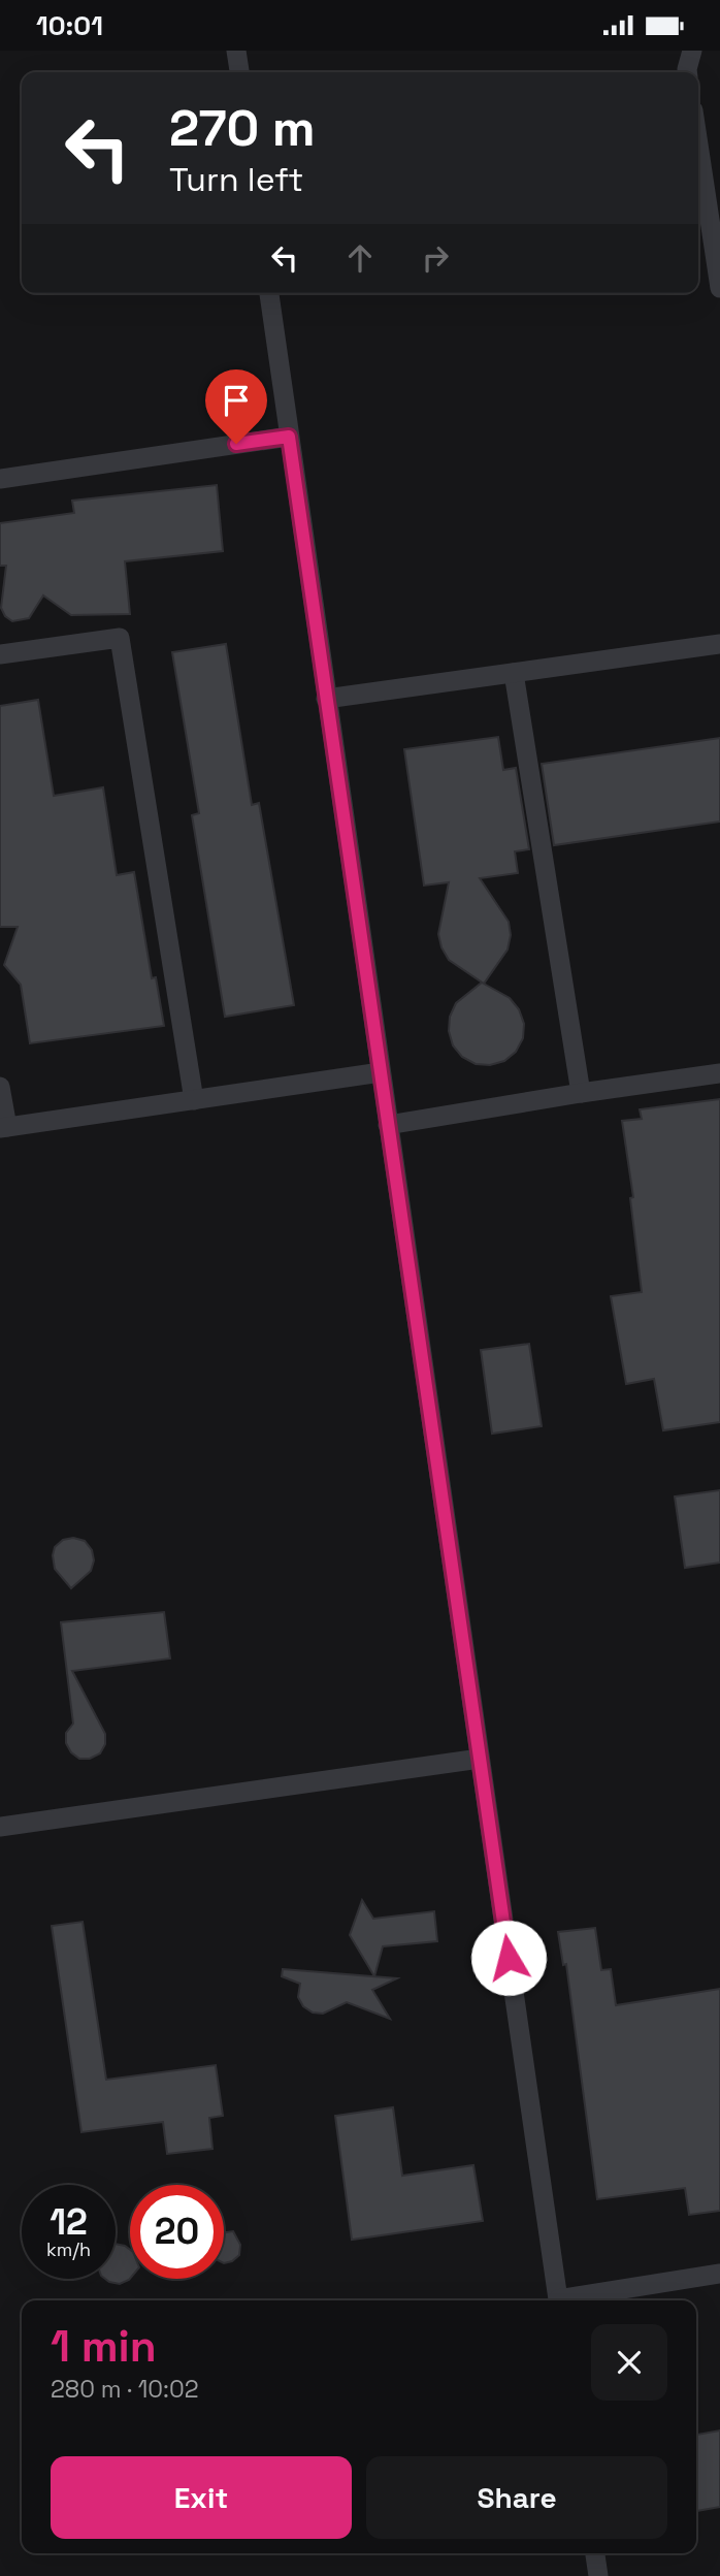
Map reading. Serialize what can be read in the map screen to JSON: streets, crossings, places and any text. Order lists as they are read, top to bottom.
{
  "page": {
    "status": "10:01",
    "turn": ["270 m", "Turn left"],
    "speed": "12 km/h",
    "limit": "20",
    "heading": ["1 min", "280 m · 10:02"],
    "buttons": ["Exit", "Share"]
  }
}
